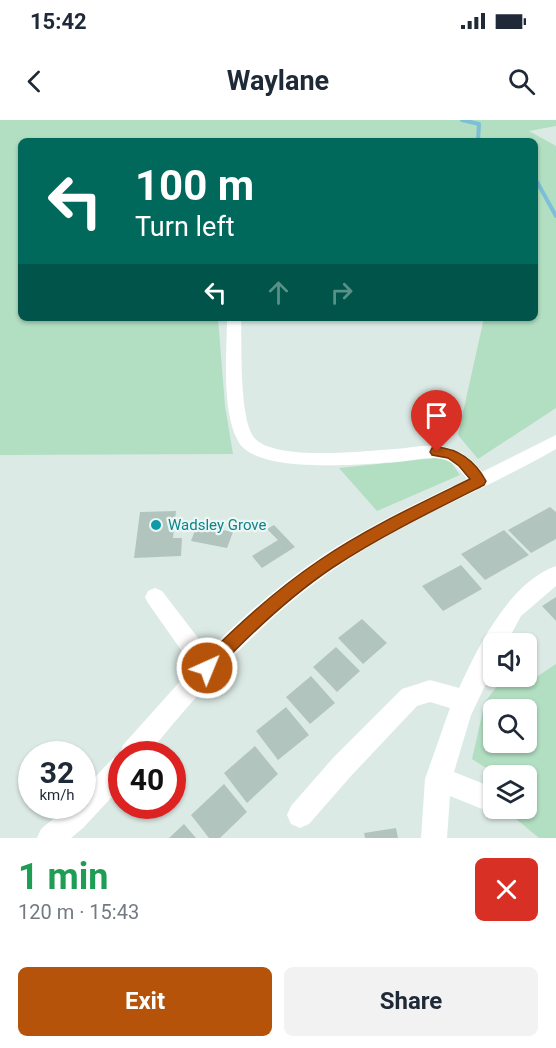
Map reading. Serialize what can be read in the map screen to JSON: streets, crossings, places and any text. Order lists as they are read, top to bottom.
{
  "places": ["Wadsley Grove"],
  "page": {
    "status": "15:42",
    "header": "Waylane",
    "turn": ["100 m", "Turn left"],
    "speed": "32 km/h",
    "limit": "40",
    "heading": ["1 min", "120 m · 15:43"],
    "buttons": ["Exit", "Share"]
  }
}
